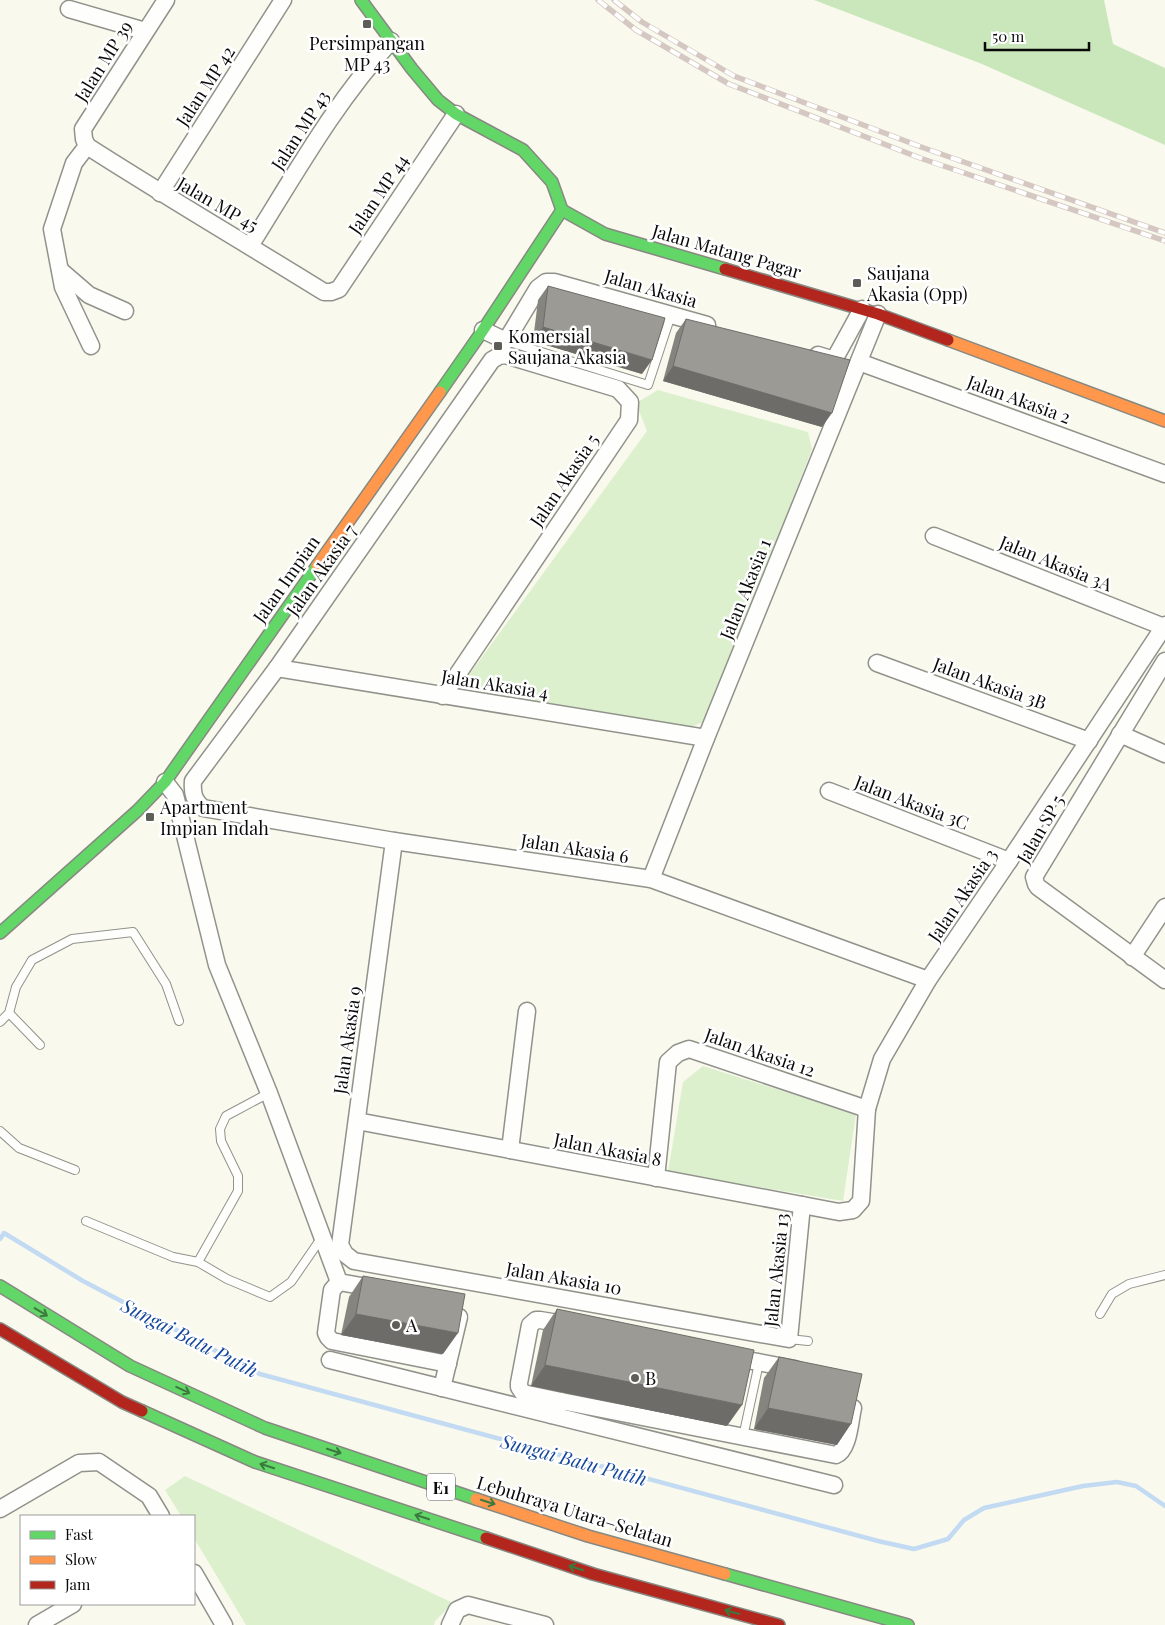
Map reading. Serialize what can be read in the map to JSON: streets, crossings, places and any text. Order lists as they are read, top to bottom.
{
  "streets": {
    "main road": [
      "Jalan Matang Pagar",
      "Jalan Impian",
      "E1",
      "Lebuhraya Utara–Selatan"
    ],
    "street": [
      "Jalan MP 39",
      "Jalan MP 42",
      "Jalan MP 43",
      "Jalan MP 44",
      "Jalan MP 45",
      "Jalan Akasia",
      "Jalan Akasia 2",
      "Jalan Akasia 5",
      "Jalan Akasia 3A",
      "Jalan Akasia 7",
      "Jalan Akasia 1",
      "Jalan Akasia 3B",
      "Jalan Akasia 4",
      "Jalan Akasia 3C",
      "Jalan SP 5",
      "Jalan Akasia 6",
      "Jalan Akasia 3",
      "Jalan Akasia 9",
      "Jalan Akasia 12",
      "Jalan Akasia 8",
      "Jalan Akasia 13",
      "Jalan Akasia 10"
    ]
  },
  "crossings": [
    ["Jalan MP 39", "Jalan MP 45"],
    ["Jalan MP 42", "Jalan MP 45"],
    ["Jalan MP 43", "Jalan MP 45"],
    ["Jalan MP 44", "Jalan MP 45"],
    ["Jalan Matang Pagar", "Jalan Impian"],
    ["Jalan Matang Pagar", "Jalan Akasia 1"],
    ["Jalan Akasia 2", "Jalan Akasia 1"],
    ["Jalan Akasia 5", "Jalan Akasia 7"],
    ["Jalan Akasia 5", "Jalan Akasia 4"],
    ["Jalan Akasia 3A", "Jalan Akasia 3"],
    ["Jalan Akasia 7", "Jalan Akasia 4"],
    ["Jalan Akasia 7", "Jalan Akasia 6"],
    ["Jalan Akasia 1", "Jalan Akasia 4"],
    ["Jalan Akasia 1", "Jalan Akasia 6"],
    ["Jalan Akasia 3B", "Jalan Akasia 3"],
    ["Jalan Akasia 3C", "Jalan Akasia 3"],
    ["Jalan Akasia 6", "Jalan Akasia 3"],
    ["Jalan Akasia 6", "Jalan Akasia 9"],
    ["Jalan Akasia 3", "Jalan Akasia 12"],
    ["Jalan Akasia 3", "Jalan Akasia 8"],
    ["Jalan Akasia 9", "Jalan Akasia 8"],
    ["Jalan Akasia 9", "Jalan Akasia 10"],
    ["Jalan Akasia 12", "Jalan Akasia 8"],
    ["Jalan Akasia 8", "Jalan Akasia 13"],
    ["Jalan Akasia 13", "Jalan Akasia 10"]
  ],
  "water": ["Sungai Batu Putih"],
  "places": {
    "transit": [
      "Persimpangan MP 43",
      "Saujana Akasia (Opp)",
      "Komersial Saujana Akasia",
      "Apartment Impian Indah"
    ],
    "other": ["A", "B"]
  },
  "legend": ["Fast", "Slow", "Jam"],
  "scale_bar": "50 m"
}
